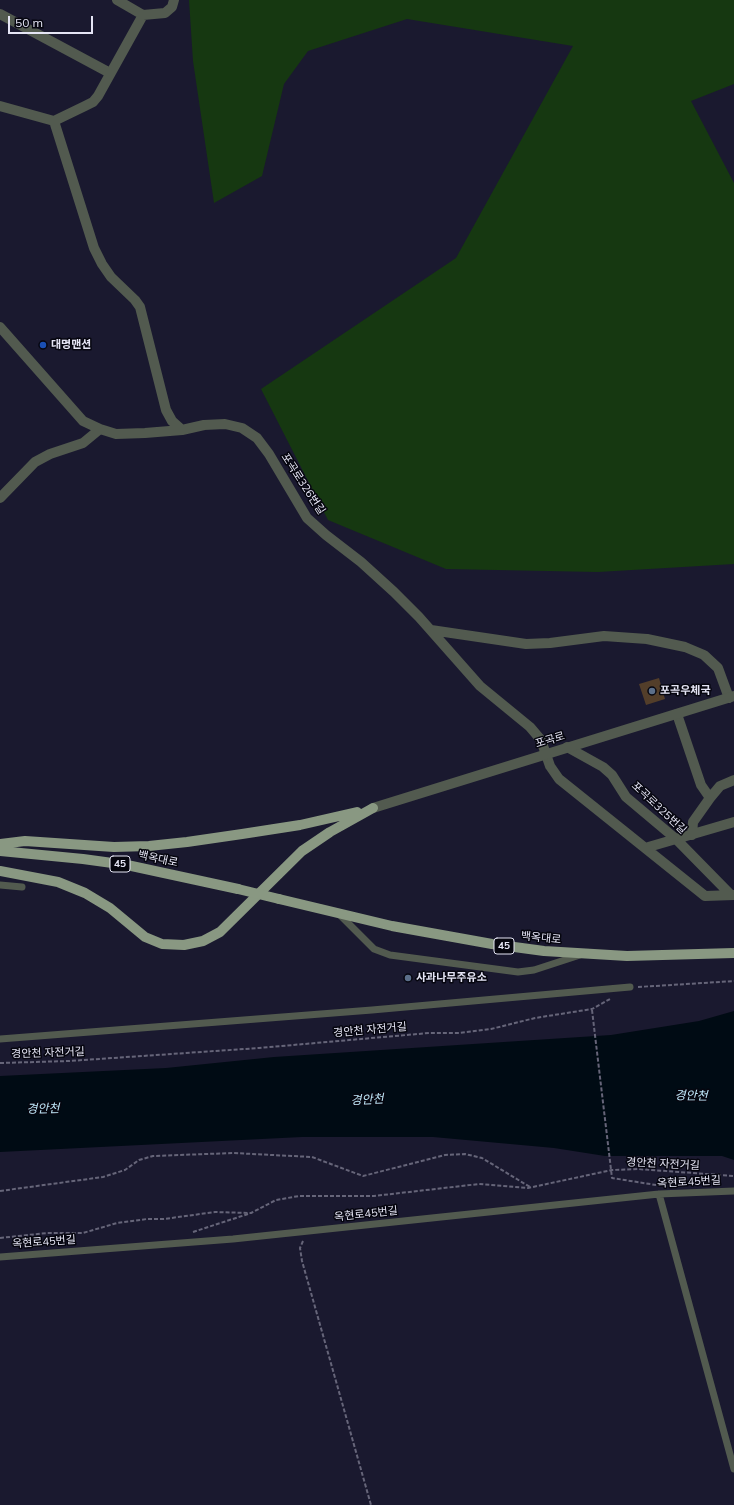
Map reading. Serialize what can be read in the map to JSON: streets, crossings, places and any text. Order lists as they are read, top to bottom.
{
  "streets": {
    "main road": ["백옥대로", "45"],
    "street": ["포곡로326번길", "포곡로", "포곡로325번길"],
    "lane": ["옥현로45번길"],
    "path": ["경안천 자전거길"]
  },
  "crossings": [
    ["포곡로326번길", "포곡로"],
    ["포곡로326번길", "포곡로325번길"],
    ["포곡로", "포곡로325번길"]
  ],
  "water": ["경안천"],
  "places": ["대명맨션", "포곡우체국", "사과나무주유소"],
  "scale_bar": "50 m"
}
